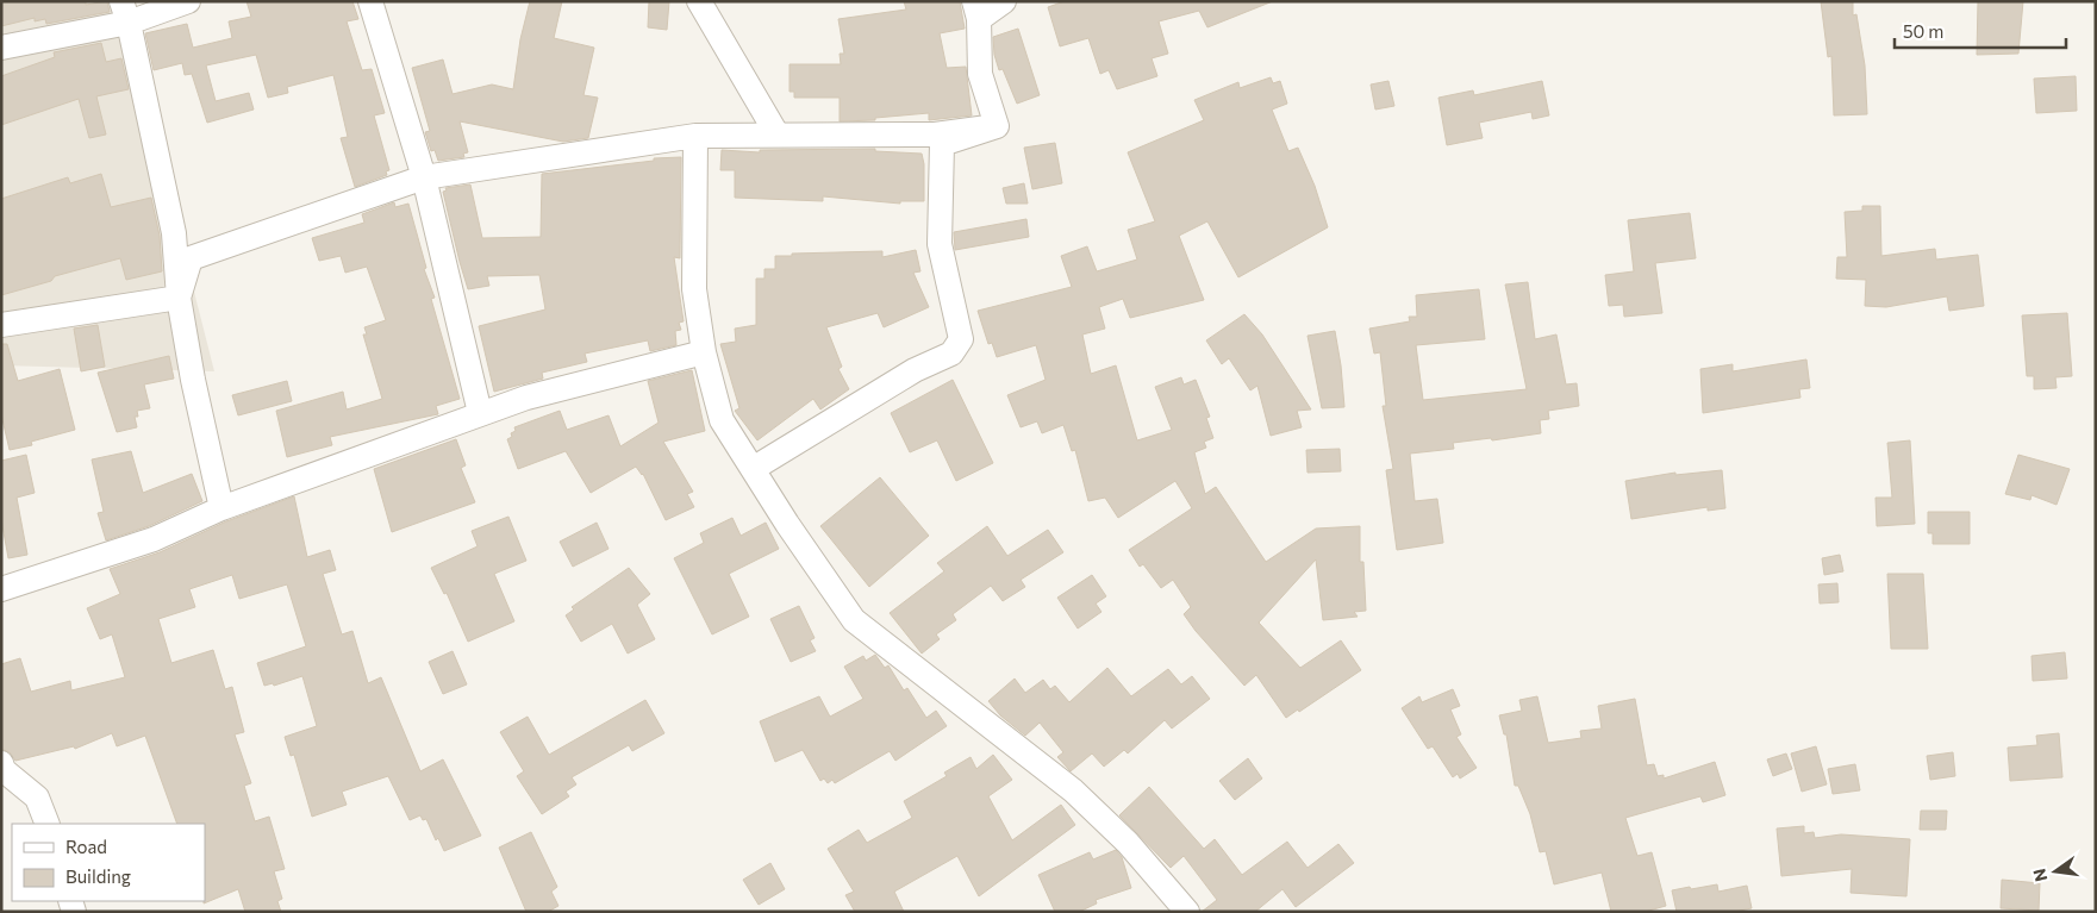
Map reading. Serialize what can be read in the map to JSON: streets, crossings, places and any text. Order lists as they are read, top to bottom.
{
  "legend": ["Road", "Building"],
  "scale_bar": "50 m",
  "north": "left"
}
